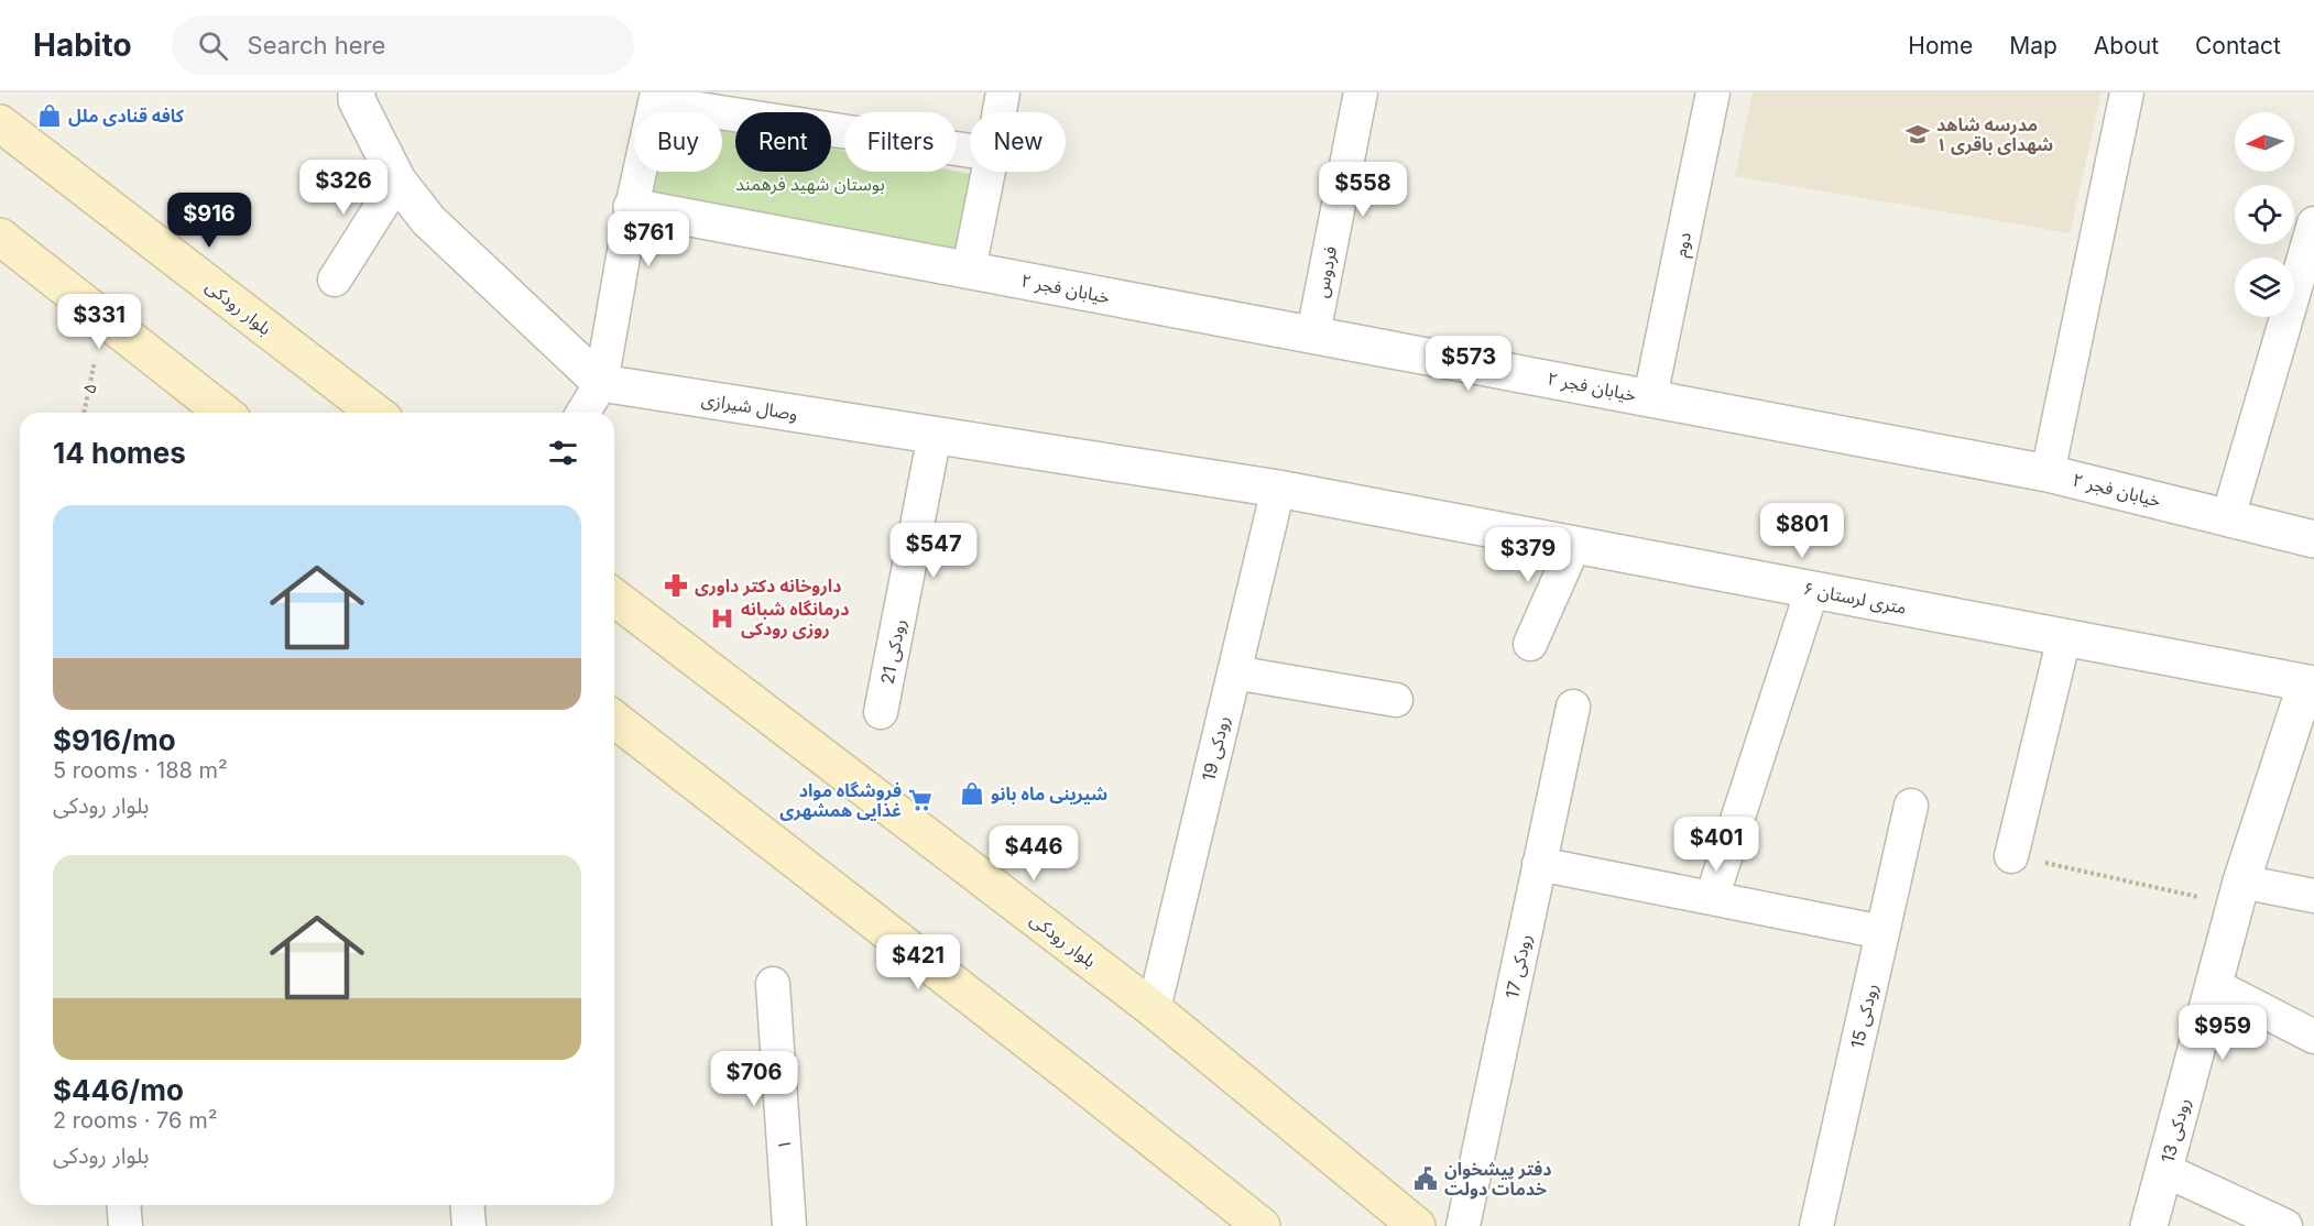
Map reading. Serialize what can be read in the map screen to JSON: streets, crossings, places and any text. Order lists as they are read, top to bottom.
{
  "streets": {
    "main road": ["بلوار رودکی"],
    "street": [
      "دوم",
      "فردوس",
      "خیابان فجر ۲",
      "وصال شیرازی",
      "۶ متری لرستان",
      "رودکی 21",
      "رودکی 19",
      "رودکی 17",
      "رودکی 15",
      "رودکی 13",
      "۱"
    ],
    "path": ["۵"]
  },
  "crossings": [
    ["دوم", "خیابان فجر ۲"],
    ["فردوس", "خیابان فجر ۲"],
    ["بلوار رودکی", "رودکی 19"],
    ["وصال شیرازی", "۶ متری لرستان"],
    ["وصال شیرازی", "رودکی 21"],
    ["وصال شیرازی", "رودکی 19"],
    ["۶ متری لرستان", "رودکی 19"],
    ["۶ متری لرستان", "رودکی 13"]
  ],
  "parks": ["بوستان شهید فرهمند"],
  "places": {
    "shop": ["کافه قنادی ملل", "شیرینی ماه بانو"],
    "school or university": ["مدرسه شاهد شهدای باقری ۱"],
    "pharmacy": ["داروخانه دکتر داوری"],
    "hospital": ["درمانگاه شبانه روزی رودکی"],
    "supermarket": ["فروشگاه مواد غذایی همشهری"],
    "public building": ["دفتر پیشخوان خدمات دولت"]
  },
  "north": "left",
  "page": {
    "header": "Habito",
    "search": "Search here",
    "nav": [
      "Home",
      "Map",
      "About",
      "Contact"
    ],
    "chip": [
      "Buy",
      "Rent",
      "Filters",
      "New"
    ],
    "price": [
      "$326",
      "$558",
      "$916",
      "$761",
      "$331",
      "$573",
      "$801",
      "$547",
      "$379",
      "$401",
      "$446",
      "$421",
      "$959",
      "$706"
    ],
    "heading": "14 homes",
    "list": [
      {
        "name": "$916/mo",
        "note": "5 rooms · 188 m² · بلوار رودکی"
      },
      {
        "name": "$446/mo",
        "note": "2 rooms · 76 m² · بلوار رودکی"
      }
    ]
  }
}
